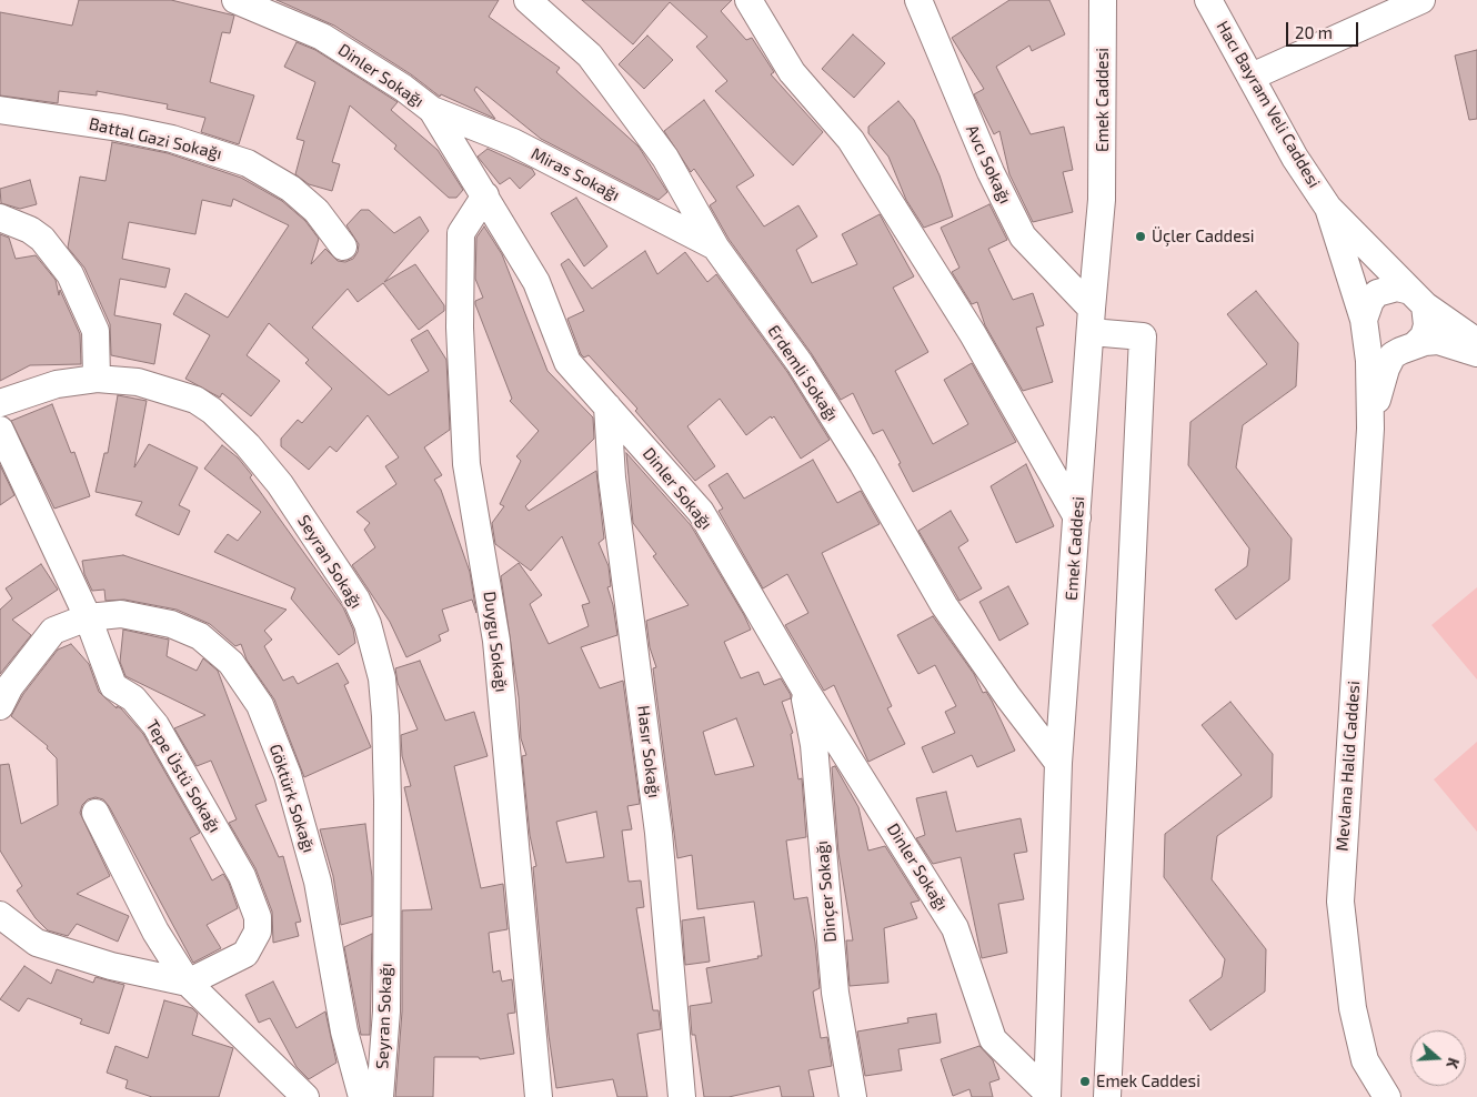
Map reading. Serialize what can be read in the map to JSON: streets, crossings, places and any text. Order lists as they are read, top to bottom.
{
  "streets": {
    "street": [
      "Dinler Sokağı",
      "Emek Caddesi",
      "Hacı Bayram Veli Caddesi",
      "Battal Gazi Sokağı",
      "Avcı Sokağı",
      "Miras Sokağı",
      "Erdemli Sokağı",
      "Seyran Sokağı",
      "Duygu Sokağı",
      "Hasır Sokağı",
      "Mevlana Halid Caddesi",
      "Tepe Üstü Sokağı",
      "Göktürk Sokağı",
      "Dinçer Sokağı"
    ]
  },
  "crossings": [
    ["Dinler Sokağı", "Emek Caddesi"],
    ["Dinler Sokağı", "Miras Sokağı"],
    ["Dinler Sokağı", "Duygu Sokağı"],
    ["Dinler Sokağı", "Hasır Sokağı"],
    ["Dinler Sokağı", "Dinçer Sokağı"],
    ["Emek Caddesi", "Avcı Sokağı"],
    ["Emek Caddesi", "Erdemli Sokağı"],
    ["Miras Sokağı", "Erdemli Sokağı"],
    ["Tepe Üstü Sokağı", "Göktürk Sokağı"]
  ],
  "places": ["Üçler Caddesi", "Emek Caddesi"],
  "scale_bar": "20 m",
  "north": "right"
}
